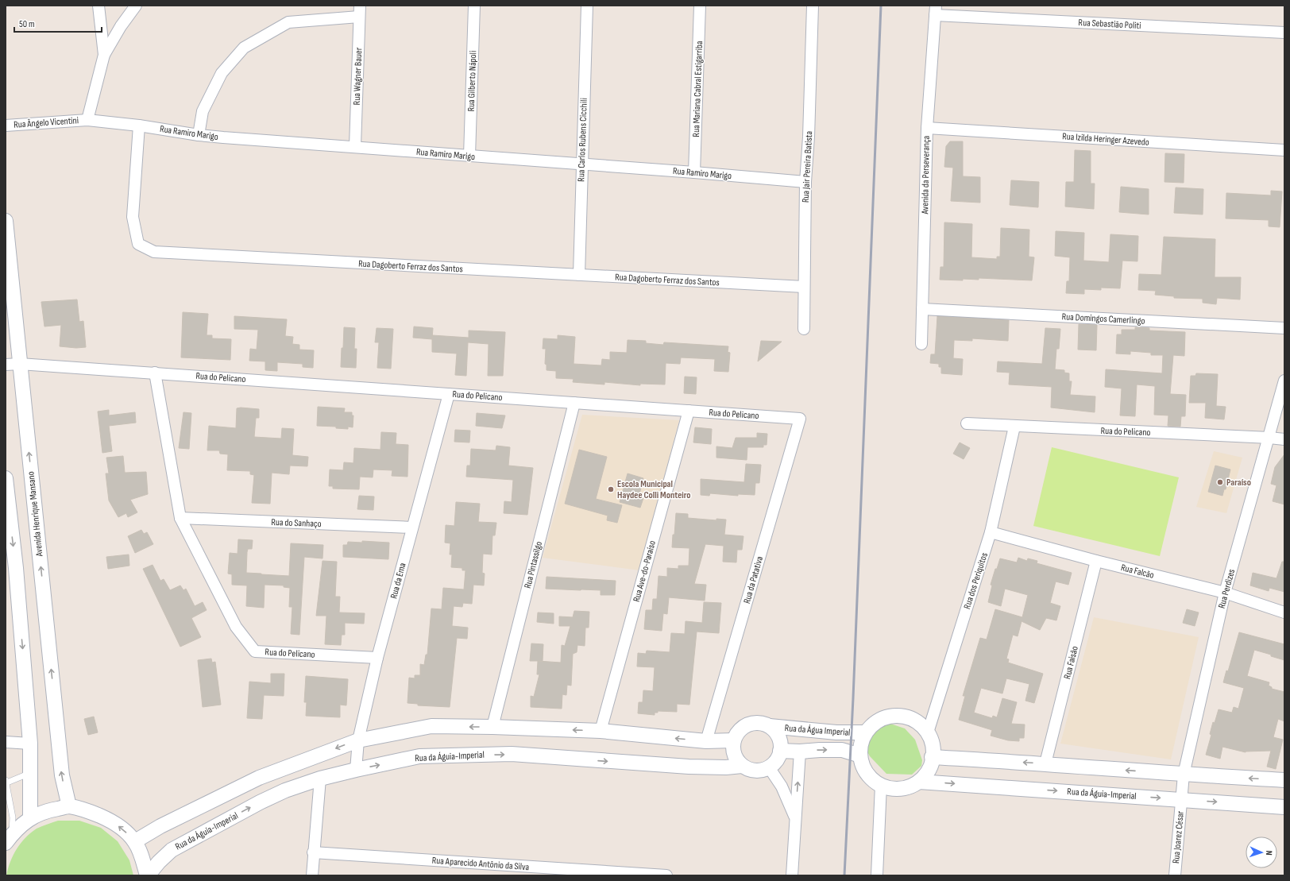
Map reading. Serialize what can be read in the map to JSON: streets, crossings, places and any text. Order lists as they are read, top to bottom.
{
  "streets": {
    "street": [
      "Rua Sebastião Politi",
      "Rua Wagner Bauer",
      "Rua Gilberto Nápoli",
      "Rua Mariana Cabral Estigarriba",
      "Rua Ângelo Vicentini",
      "Rua Ramiro Marigo",
      "Rua Izilda Heringer Azevedo",
      "Rua Carlos Rubens Cicchili",
      "Rua Jair Pereira Batista",
      "Avenida da Perseverança",
      "Rua Dagoberto Ferraz dos Santos",
      "Rua Domingos Camerlingo",
      "Rua do Pelicano",
      "Avenida Henrique Mansano",
      "Rua do Sanhaço",
      "Rua Pintassilgo",
      "Rua Ave-do-Paraíso",
      "Rua Falcão",
      "Rua da Patativa",
      "Rua da Ema",
      "Rua dos Periquitos",
      "Rua Perdizes",
      "Rua Faisão",
      "Rua da Água Imperial",
      "Rua da Águia-Imperial",
      "Rua Joarez César",
      "Rua Aparecido Antônio da Silva"
    ]
  },
  "crossings": [
    ["Rua Sebastião Politi", "Avenida da Perseverança"],
    ["Rua Wagner Bauer", "Rua Ramiro Marigo"],
    ["Rua Gilberto Nápoli", "Rua Ramiro Marigo"],
    ["Rua Mariana Cabral Estigarriba", "Rua Ramiro Marigo"],
    ["Rua Ângelo Vicentini", "Rua Ramiro Marigo"],
    ["Rua Ramiro Marigo", "Rua Carlos Rubens Cicchili"],
    ["Rua Ramiro Marigo", "Rua Jair Pereira Batista"],
    ["Rua Ramiro Marigo", "Rua Dagoberto Ferraz dos Santos"],
    ["Rua Izilda Heringer Azevedo", "Avenida da Perseverança"],
    ["Rua Carlos Rubens Cicchili", "Rua Dagoberto Ferraz dos Santos"],
    ["Rua Jair Pereira Batista", "Rua Dagoberto Ferraz dos Santos"],
    ["Avenida da Perseverança", "Rua Domingos Camerlingo"],
    ["Rua do Pelicano", "Avenida Henrique Mansano"],
    ["Rua do Pelicano", "Rua do Sanhaço"],
    ["Rua do Pelicano", "Rua Pintassilgo"],
    ["Rua do Pelicano", "Rua Ave-do-Paraíso"],
    ["Rua do Pelicano", "Rua da Patativa"],
    ["Rua do Pelicano", "Rua da Ema"],
    ["Rua do Pelicano", "Rua dos Periquitos"],
    ["Rua do Pelicano", "Rua Perdizes"],
    ["Rua do Sanhaço", "Rua da Ema"],
    ["Rua Falcão", "Rua dos Periquitos"],
    ["Rua Falcão", "Rua Perdizes"],
    ["Rua Falcão", "Rua Faisão"],
    ["Rua da Ema", "Rua da Águia-Imperial"],
    ["Rua dos Periquitos", "Rua da Água Imperial"],
    ["Rua dos Periquitos", "Rua da Águia-Imperial"],
    ["Rua Perdizes", "Rua da Águia-Imperial"],
    ["Rua Perdizes", "Rua Joarez César"],
    ["Rua da Água Imperial", "Rua da Águia-Imperial"],
    ["Rua da Águia-Imperial", "Rua Joarez César"]
  ],
  "places": ["Paraíso", "Escola Municipal Haydee Colli Monteiro"],
  "scale_bar": "50 m",
  "north": "right"
}
